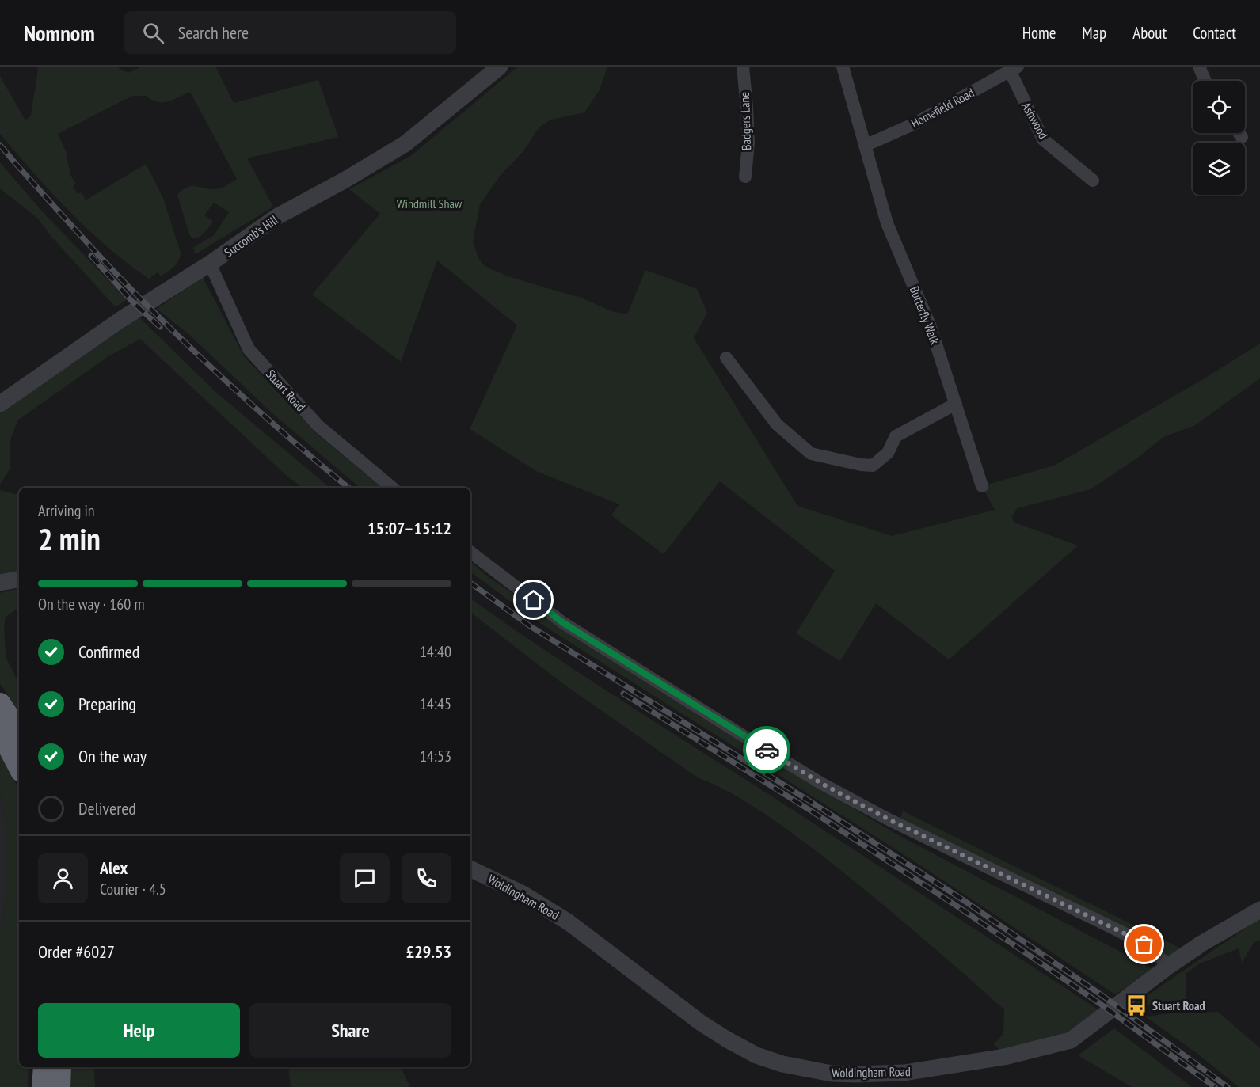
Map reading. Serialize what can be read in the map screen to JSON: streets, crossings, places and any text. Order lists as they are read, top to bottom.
{
  "streets": {
    "street": [
      "Homefield Road",
      "Ashwood",
      "Badgers Lane",
      "Succomb's Hill",
      "Butterfly Walk",
      "Stuart Road",
      "Woldingham Road"
    ]
  },
  "crossings": [
    ["Homefield Road", "Ashwood"],
    ["Homefield Road", "Butterfly Walk"],
    ["Succomb's Hill", "Stuart Road"]
  ],
  "parks": ["Windmill Shaw"],
  "places": {
    "bus stop": ["Stuart Road"]
  },
  "page": {
    "header": "Nomnom",
    "search": "Search here",
    "nav": [
      "Home",
      "Map",
      "About",
      "Contact"
    ],
    "heading": ["2 min", "Arriving in", "15:07–15:12"],
    "panel": [
      "Alex",
      "Courier · 4.5",
      "Order #6027",
      "£29.53"
    ],
    "bar": "On the way · 160 m",
    "list": [
      ["Confirmed", "14:40"],
      ["Preparing", "14:45"],
      ["On the way", "14:53"],
      "Delivered"
    ],
    "buttons": ["Help", "Share"]
  }
}
